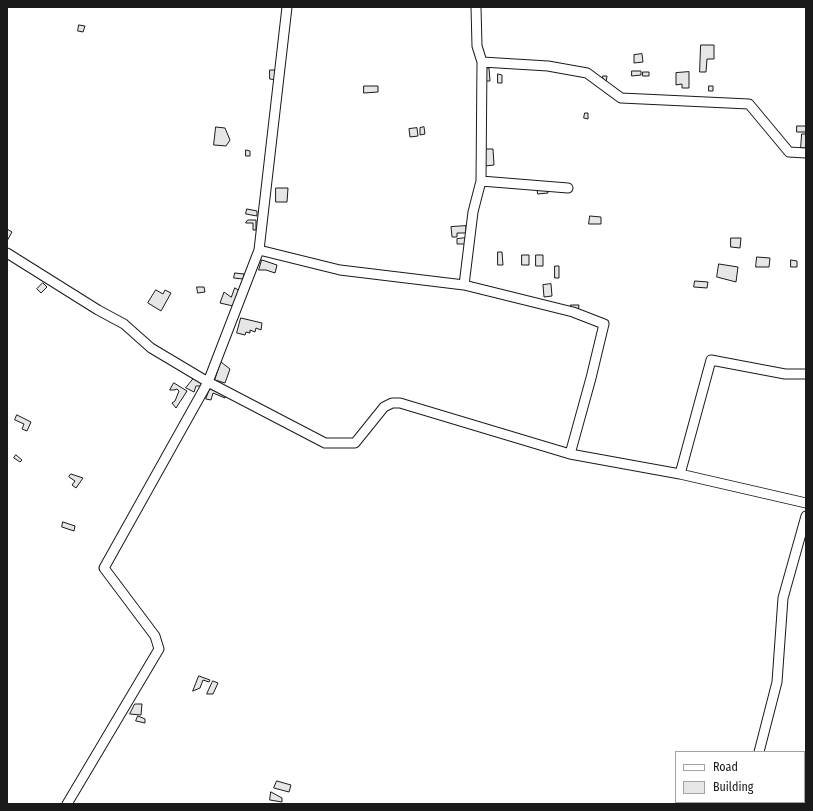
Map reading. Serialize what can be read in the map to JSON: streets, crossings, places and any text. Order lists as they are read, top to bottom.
{
  "legend": ["Road", "Building"]
}
